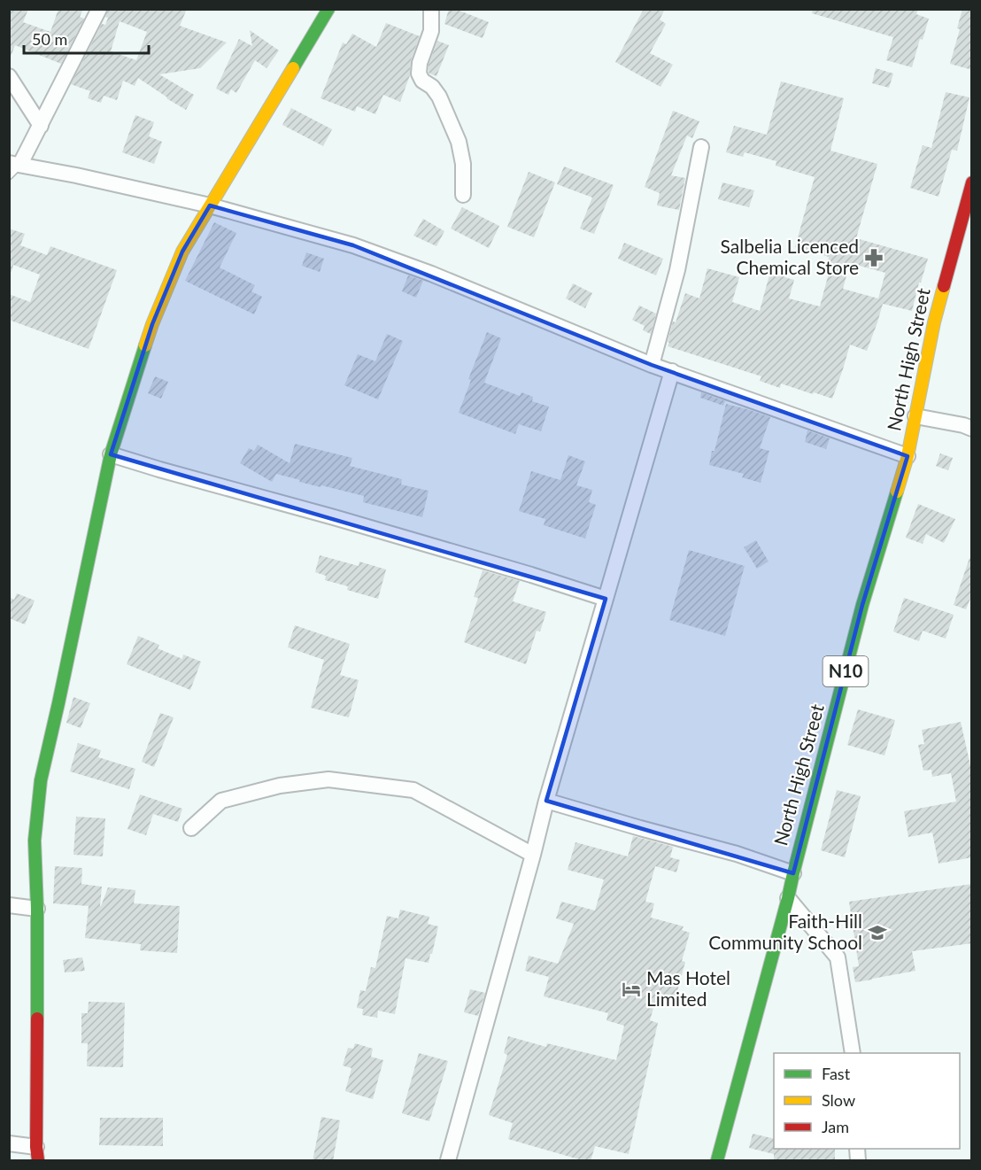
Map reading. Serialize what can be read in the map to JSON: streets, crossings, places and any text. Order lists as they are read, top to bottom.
{
  "streets": {
    "main road": ["North High Street", "N10"]
  },
  "places": {
    "pharmacy": ["Salbelia Licenced Chemical Store"],
    "school or university": ["Faith-Hill Community School"],
    "hotel": ["Mas Hotel Limited"]
  },
  "legend": ["Fast", "Slow", "Jam"],
  "scale_bar": "50 m"
}
